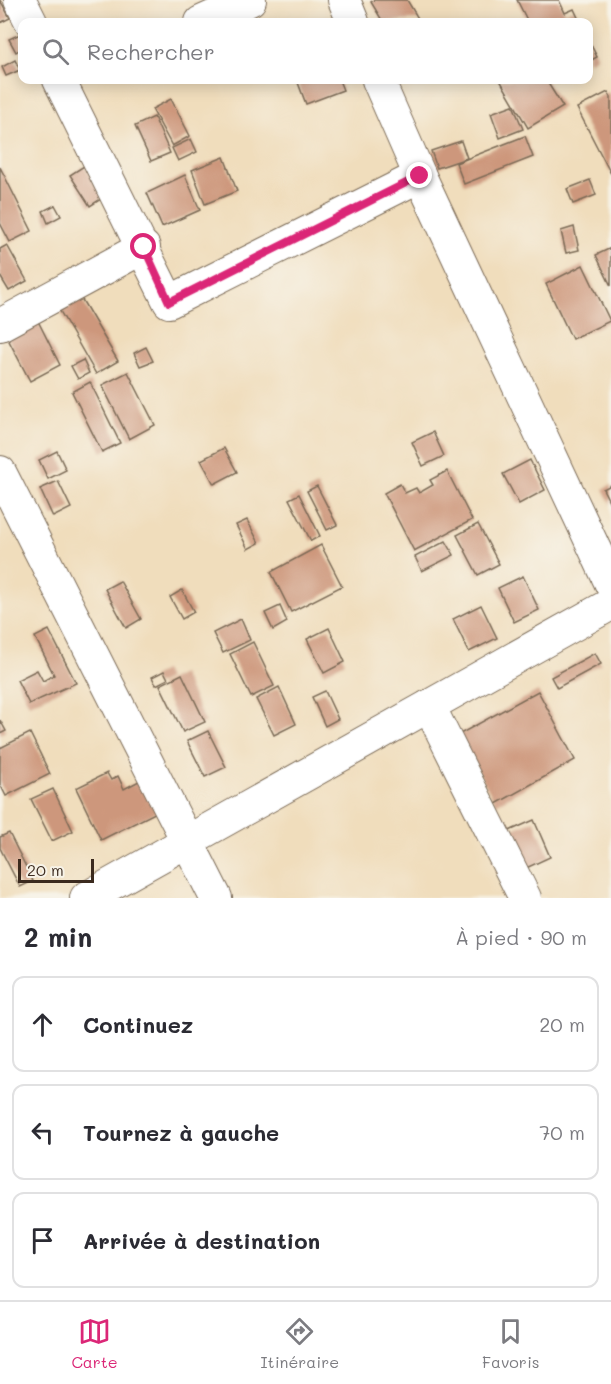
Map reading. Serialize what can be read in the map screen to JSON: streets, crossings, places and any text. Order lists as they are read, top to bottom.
{
  "scale_bar": "20 m",
  "page": {
    "search": "Rechercher",
    "scale": "20 m",
    "heading": ["2 min", "À pied · 90 m"],
    "list": [
      ["Continuez", "20 m"],
      ["Tournez à gauche", "70 m"],
      "Arrivée à destination"
    ],
    "nav": ["Carte", "Itinéraire", "Favoris"]
  }
}
